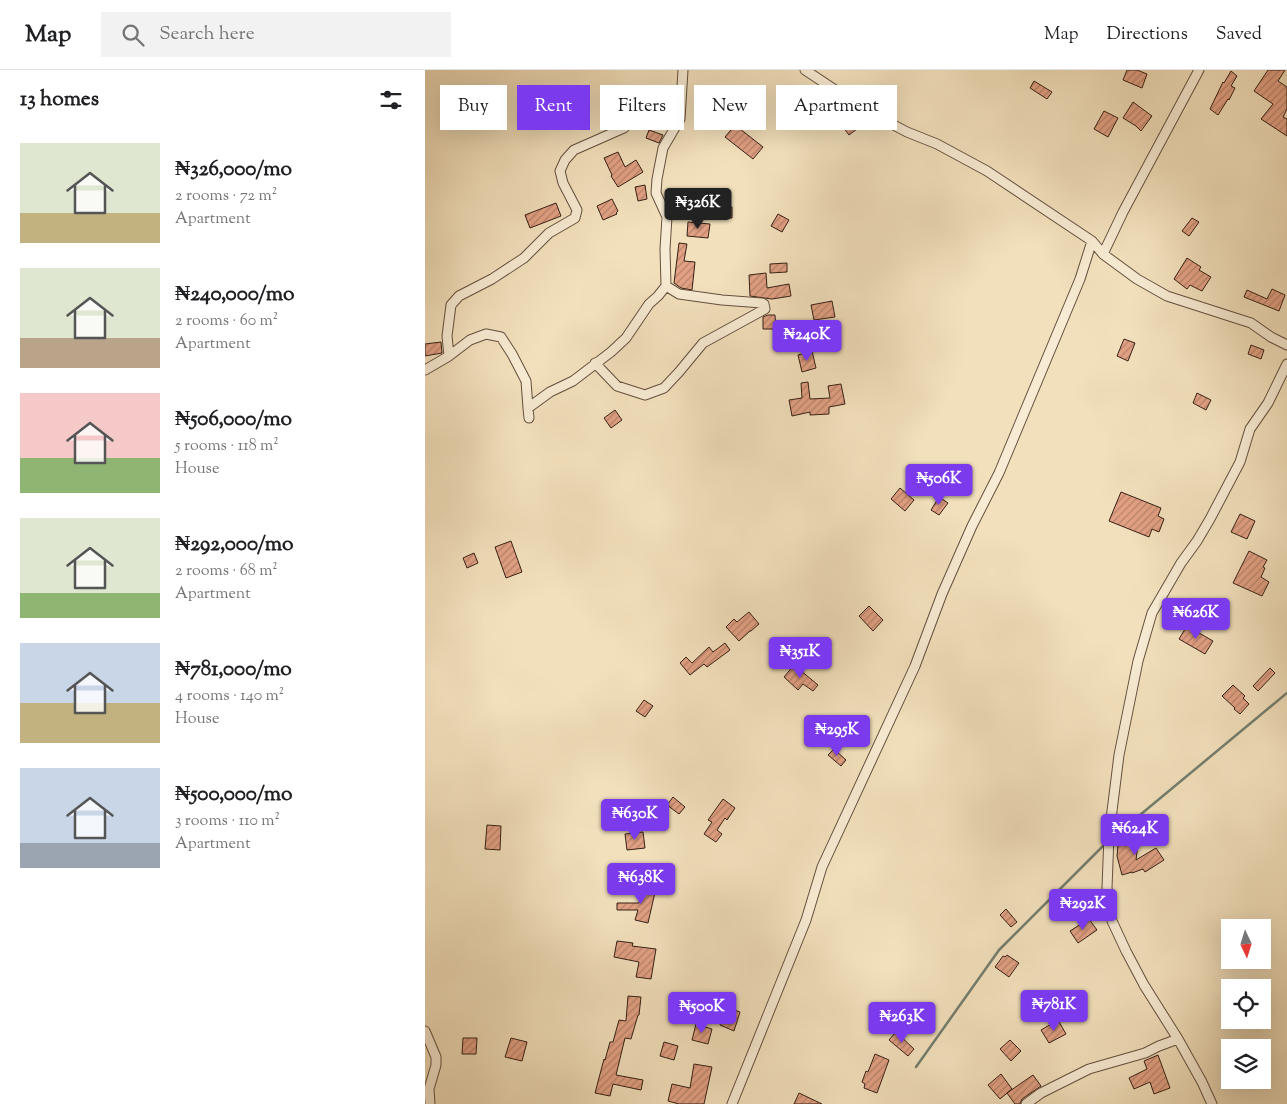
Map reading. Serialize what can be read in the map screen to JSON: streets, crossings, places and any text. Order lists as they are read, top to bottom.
{
  "north": "bottom",
  "page": {
    "header": "Map",
    "search": "Search here",
    "nav": ["Map", "Directions", "Saved"],
    "heading": "13 homes",
    "chip": [
      "Buy",
      "Rent",
      "Filters",
      "New",
      "Apartment"
    ],
    "list": [
      {
        "name": "₦326,000/mo",
        "note": "2 rooms · 72 m² · Apartment"
      },
      {
        "name": "₦240,000/mo",
        "note": "2 rooms · 60 m² · Apartment"
      },
      {
        "name": "₦506,000/mo",
        "note": "5 rooms · 118 m² · House"
      },
      {
        "name": "₦292,000/mo",
        "note": "2 rooms · 68 m² · Apartment"
      },
      {
        "name": "₦781,000/mo",
        "note": "4 rooms · 140 m² · House"
      },
      {
        "name": "₦500,000/mo",
        "note": "3 rooms · 110 m² · Apartment"
      }
    ],
    "price": [
      "₦326K",
      "₦240K",
      "₦506K",
      "₦626K",
      "₦351K",
      "₦295K",
      "₦630K",
      "₦624K",
      "₦638K",
      "₦292K",
      "₦781K",
      "₦500K",
      "₦263K"
    ]
  }
}
